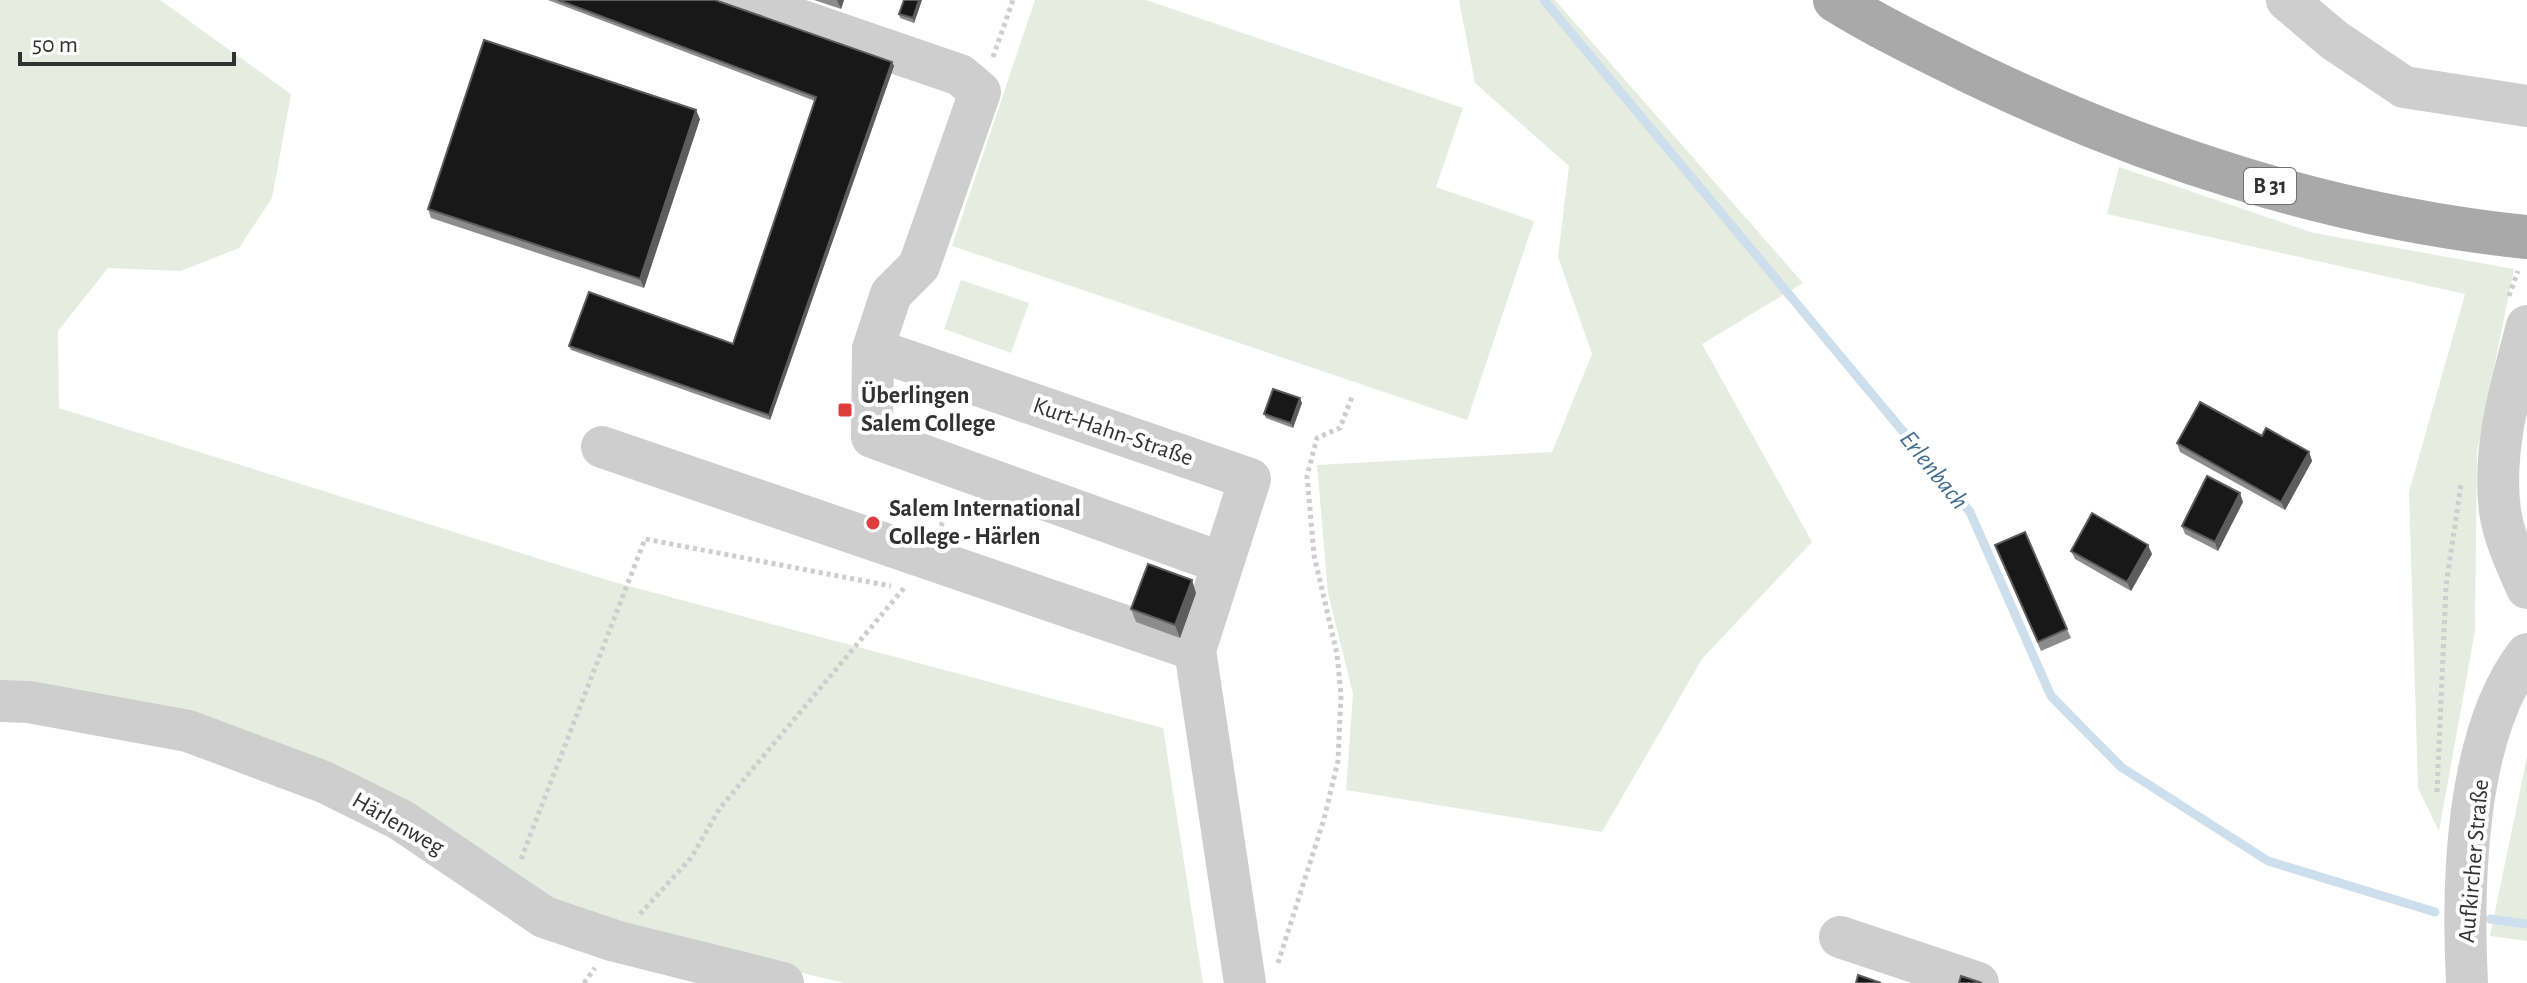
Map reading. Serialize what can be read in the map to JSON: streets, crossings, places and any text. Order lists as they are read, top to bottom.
{
  "streets": {
    "main road": ["B 31"],
    "street": ["Kurt-Hahn-Straße", "Härlenweg", "Aufkircher Straße"]
  },
  "water": ["Erlenbach"],
  "places": {
    "transit": ["Überlingen Salem College"],
    "other": ["Salem International College - Härlen"]
  },
  "scale_bar": "50 m"
}
